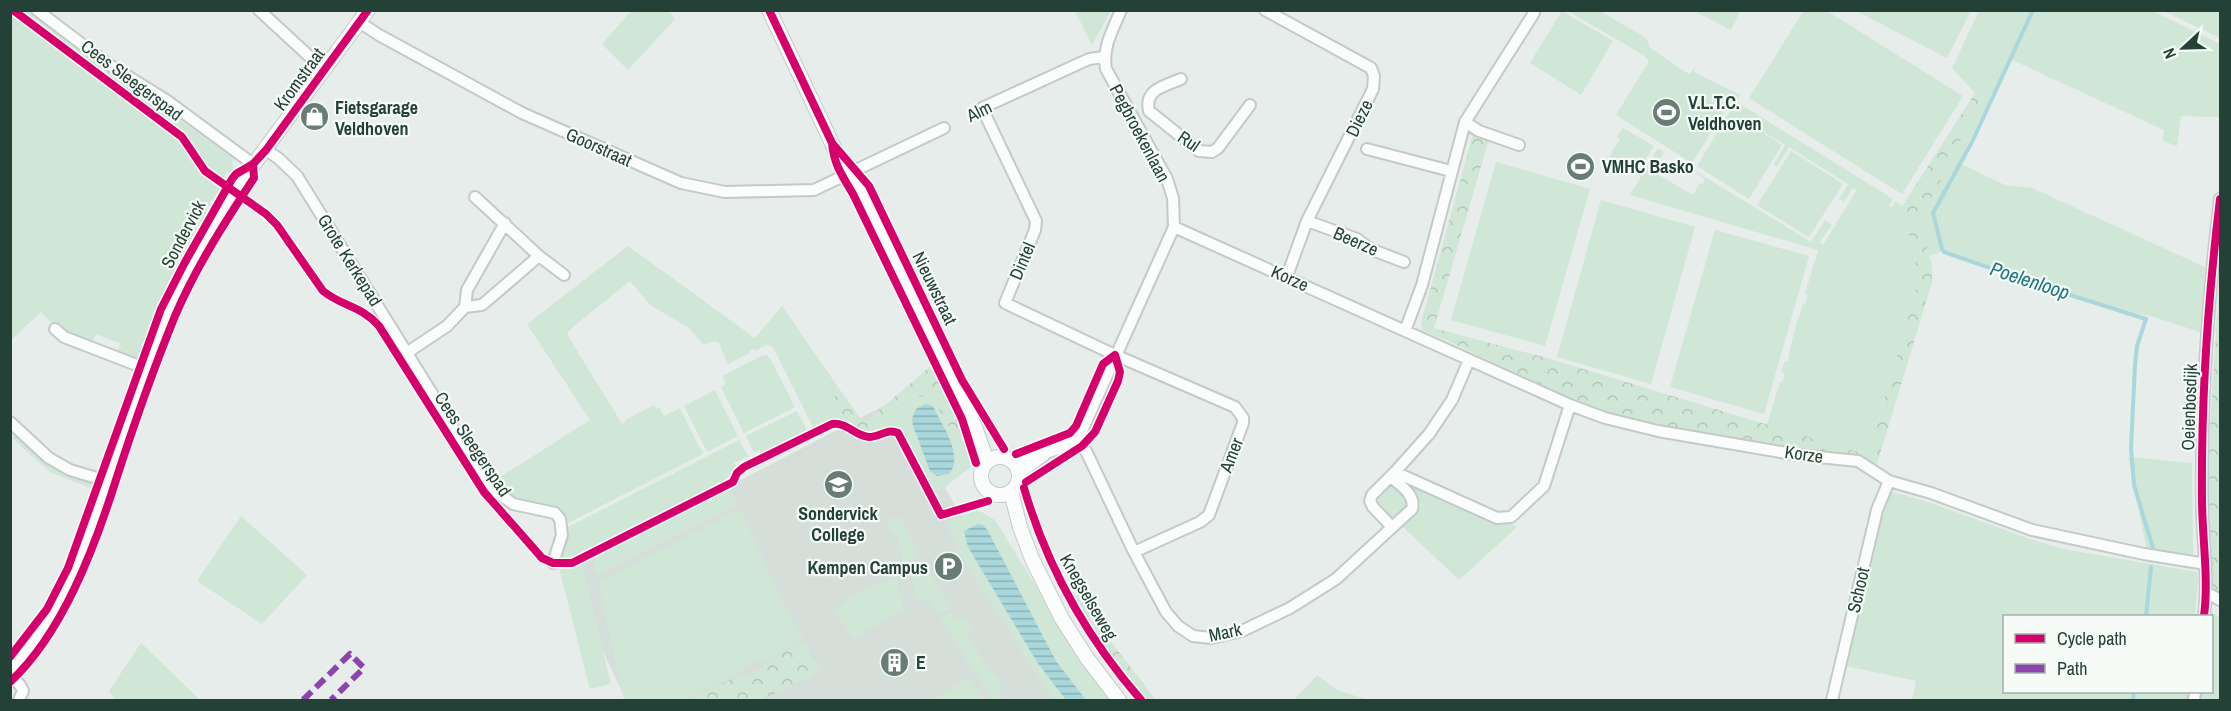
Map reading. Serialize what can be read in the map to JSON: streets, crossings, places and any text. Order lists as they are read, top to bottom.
{
  "streets": {
    "street": [
      "Kromstraat",
      "Alm",
      "Dieze",
      "Pegbroekenlaan",
      "Rul",
      "Goorstraat",
      "Sondervick",
      "Beerze",
      "Grote Kerkepad",
      "Dintel",
      "Korze",
      "Nieuwstraat",
      "Oeienbosdijk",
      "Amer",
      "Schoot",
      "Knegselseweg",
      "Mark"
    ],
    "cycle path": ["Cees Sleegerspad"]
  },
  "crossings": [
    ["Kromstraat", "Goorstraat"],
    ["Kromstraat", "Sondervick"],
    ["Kromstraat", "Grote Kerkepad"],
    ["Alm", "Pegbroekenlaan"],
    ["Alm", "Goorstraat"],
    ["Alm", "Dintel"],
    ["Alm", "Nieuwstraat"],
    ["Dieze", "Beerze"],
    ["Dieze", "Korze"],
    ["Pegbroekenlaan", "Dintel"],
    ["Pegbroekenlaan", "Korze"],
    ["Pegbroekenlaan", "Amer"],
    ["Pegbroekenlaan", "Mark"],
    ["Goorstraat", "Nieuwstraat"],
    ["Dintel", "Amer"],
    ["Korze", "Oeienbosdijk"],
    ["Korze", "Schoot"],
    ["Nieuwstraat", "Knegselseweg"],
    ["Amer", "Mark"]
  ],
  "water": ["Poelenloop"],
  "places": {
    "sports": ["V.L.T.C. Veldhoven", "VMHC Basko"],
    "shop": ["Fietsgarage Veldhoven"],
    "school or university": ["Sondervick College"],
    "parking": ["Kempen Campus"],
    "building": ["E"]
  },
  "legend": ["Cycle path", "Path"],
  "north": "left"
}
